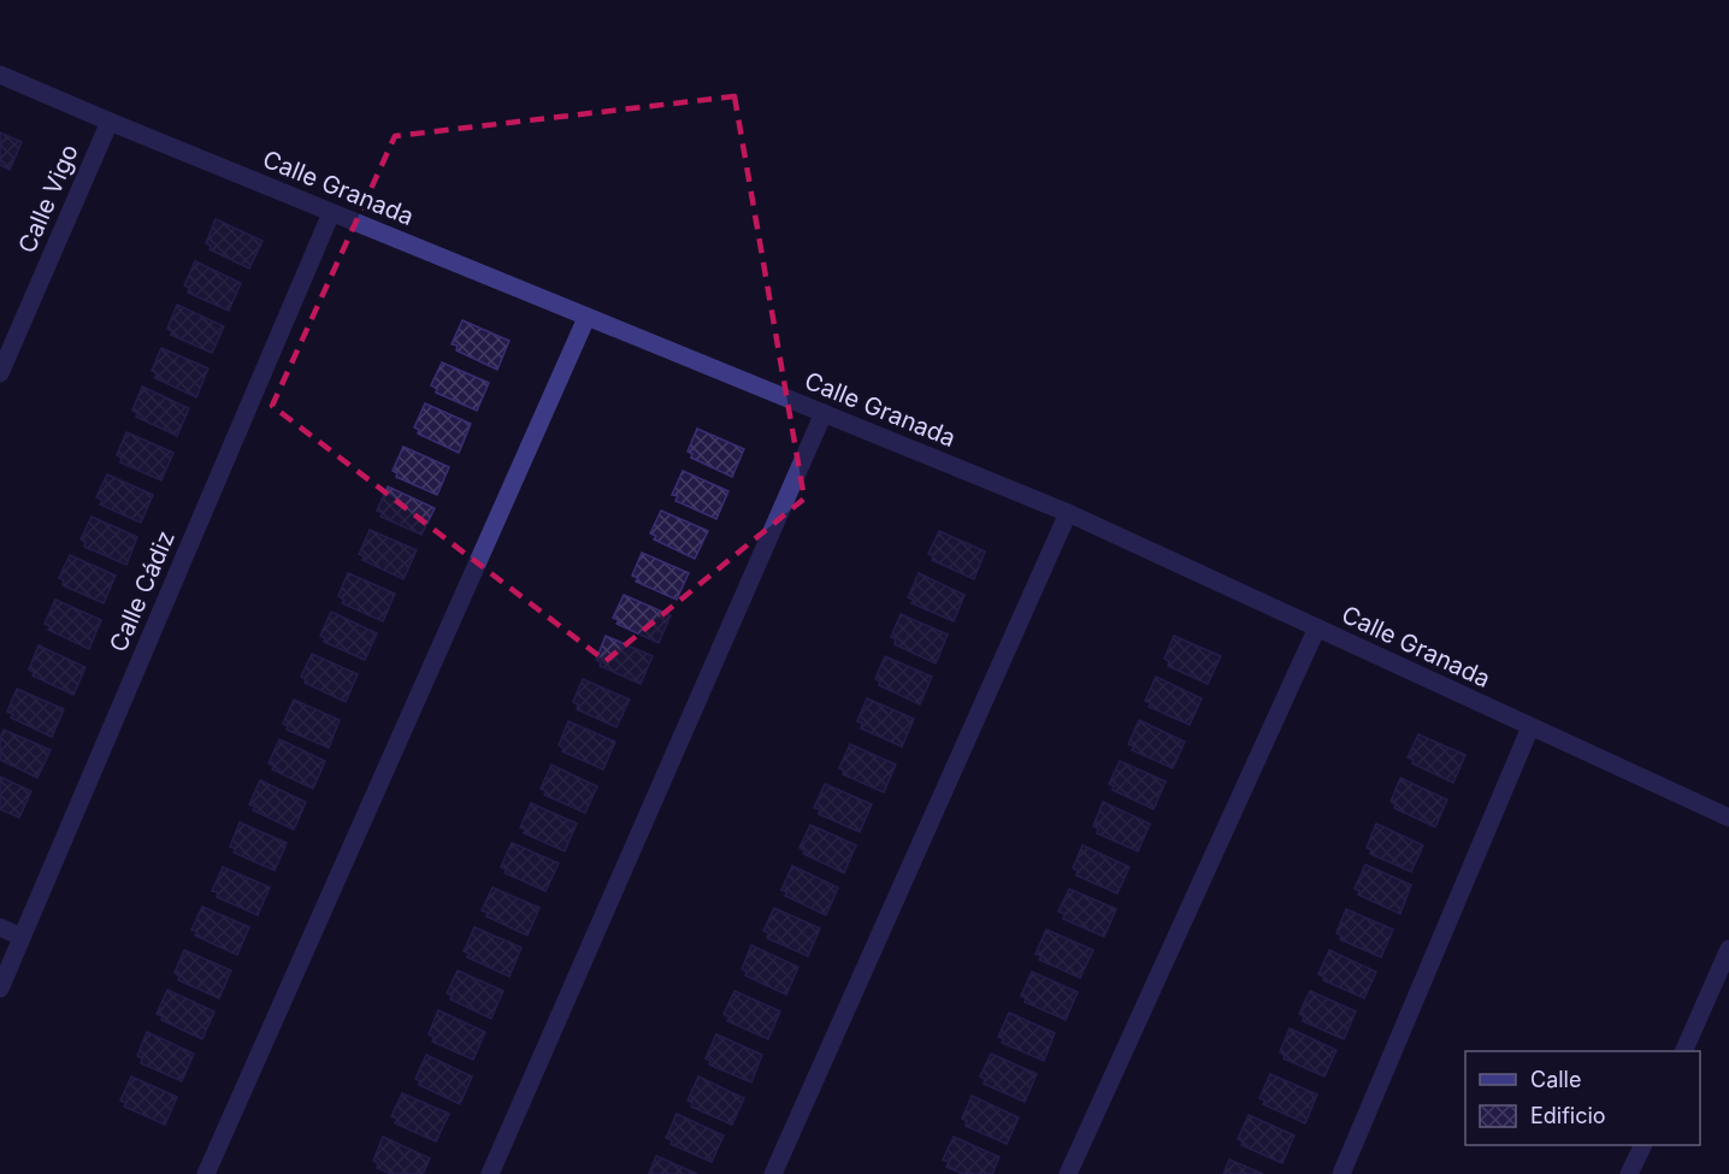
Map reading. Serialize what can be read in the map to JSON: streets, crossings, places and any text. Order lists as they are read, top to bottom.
{
  "streets": {
    "street": ["Calle Granada", "Calle Vigo", "Calle Cádiz"]
  },
  "crossings": [
    ["Calle Granada", "Calle Vigo"],
    ["Calle Granada", "Calle Cádiz"]
  ],
  "legend": ["Calle", "Edificio"]
}
